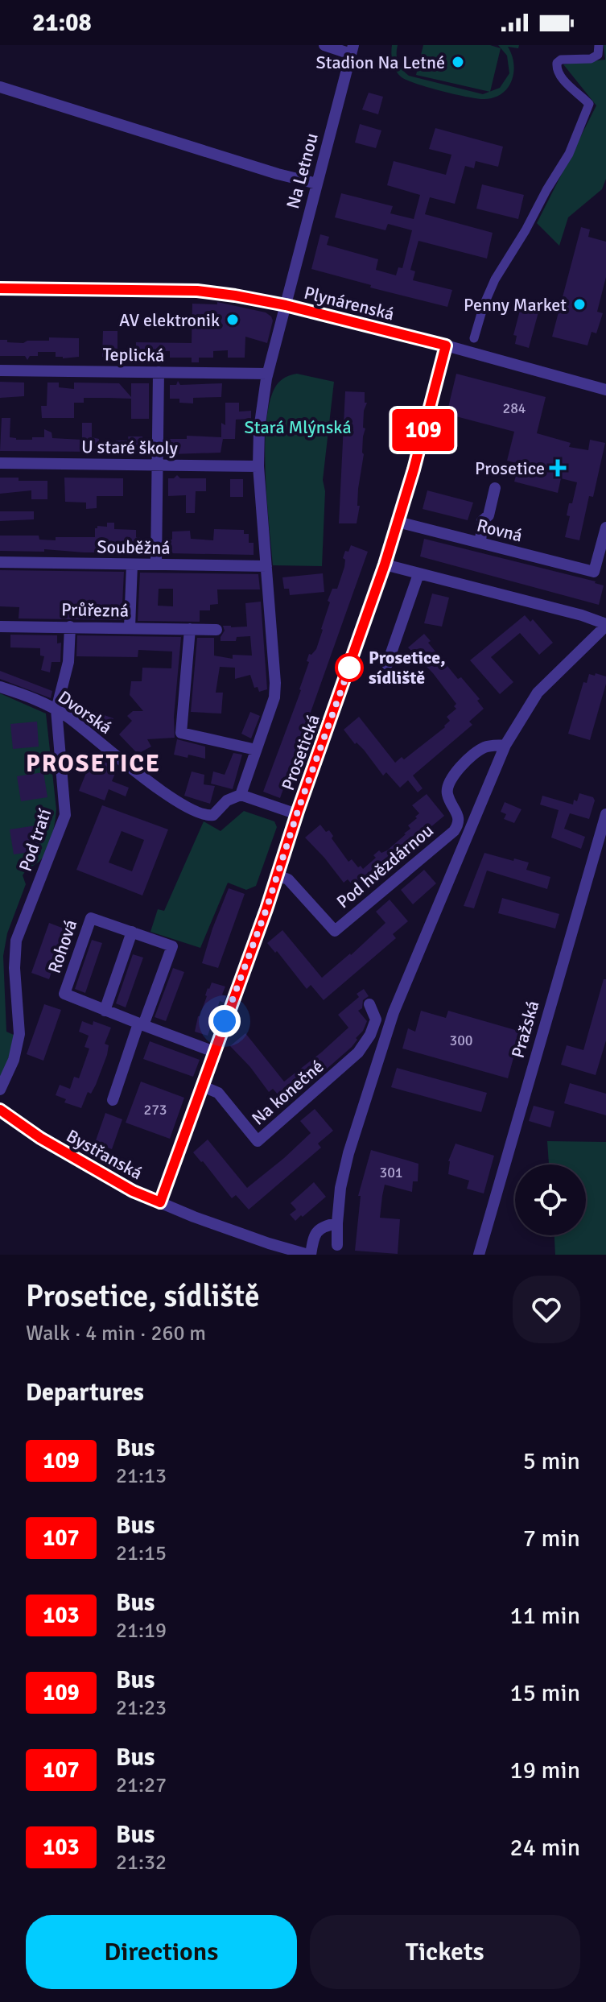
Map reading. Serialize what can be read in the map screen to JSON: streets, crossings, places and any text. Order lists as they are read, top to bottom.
{
  "streets": {
    "street": [
      "Na Letnou",
      "Plynárenská",
      "Teplická",
      "U staré školy",
      "Rovná",
      "Souběžná",
      "Průřezná",
      "Dvorská",
      "Prosetická",
      "Pod tratí",
      "Pod hvězdárnou",
      "Rohová",
      "Pražská",
      "Na konečné",
      "Bystřanská"
    ]
  },
  "crossings": [
    ["Na Letnou", "Plynárenská"],
    ["Plynárenská", "Prosetická"],
    ["Rovná", "Prosetická"],
    ["Průřezná", "Pod tratí"],
    ["Dvorská", "Pod tratí"],
    ["Prosetická", "Pod hvězdárnou"],
    ["Prosetická", "Rohová"],
    ["Prosetická", "Na konečné"],
    ["Prosetická", "Bystřanská"]
  ],
  "districts": ["PROSETICE"],
  "parks": ["Stará Mlýnská"],
  "places": {
    "other": [
      "Stadion Na Letné",
      "Penny Market",
      "AV elektronik",
      "Prosetice, sídliště"
    ],
    "health": ["Prosetice"]
  },
  "lines": ["bus line 109"],
  "house_numbers": [
    "284",
    "300",
    "273",
    "301"
  ],
  "page": {
    "status": "21:08",
    "on_map": "109",
    "heading": [
      ["Prosetice, sídliště", "Walk · 4 min · 260 m"],
      "Departures"
    ],
    "list": [
      {
        "mark": "109",
        "name": "Bus",
        "note": "21:13",
        "value": "5 min"
      },
      {
        "mark": "107",
        "name": "Bus",
        "note": "21:15",
        "value": "7 min"
      },
      {
        "mark": "103",
        "name": "Bus",
        "note": "21:19",
        "value": "11 min"
      },
      {
        "mark": "109",
        "name": "Bus",
        "note": "21:23",
        "value": "15 min"
      },
      {
        "mark": "107",
        "name": "Bus",
        "note": "21:27",
        "value": "19 min"
      },
      {
        "mark": "103",
        "name": "Bus",
        "note": "21:32",
        "value": "24 min"
      }
    ],
    "buttons": ["Directions", "Tickets"]
  }
}
